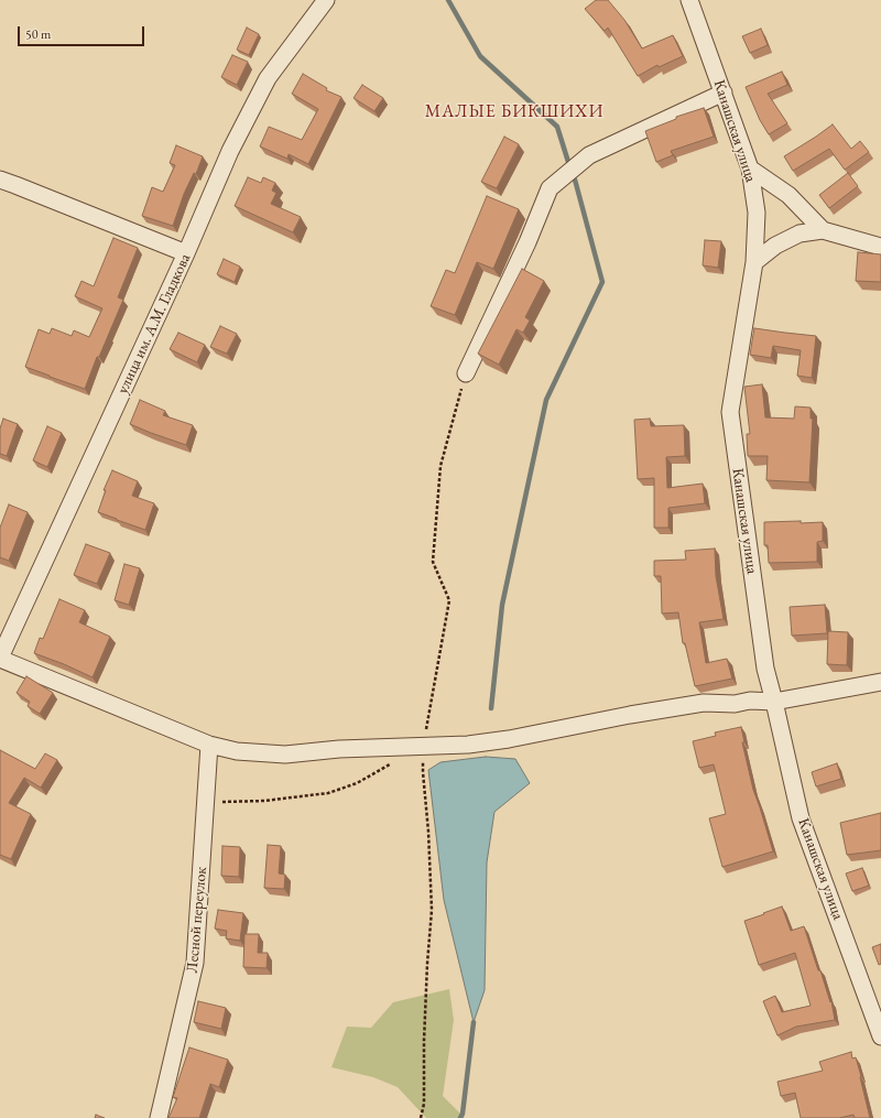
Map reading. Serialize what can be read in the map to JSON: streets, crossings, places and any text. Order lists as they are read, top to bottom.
{
  "streets": {
    "street": ["Канашская улица", "улица им. А.М. Гладкова", "Лесной переулок"]
  },
  "districts": ["МАЛЫЕ БИКШИХИ"],
  "scale_bar": "50 m"
}
